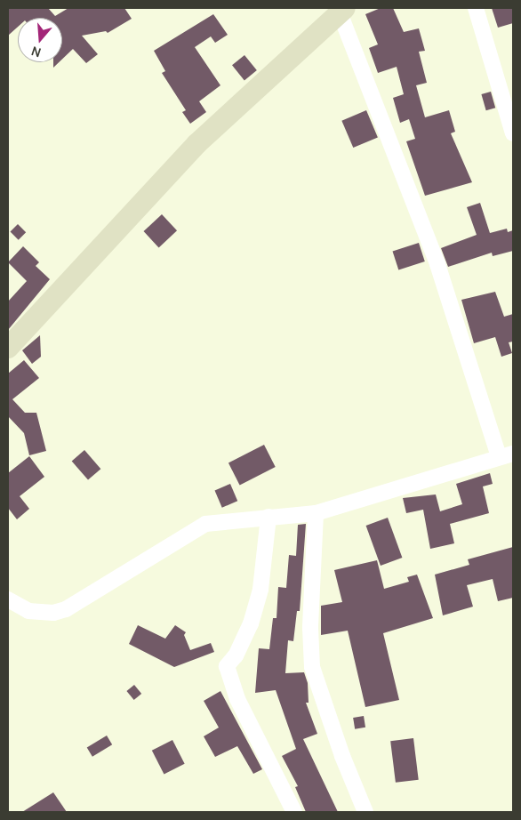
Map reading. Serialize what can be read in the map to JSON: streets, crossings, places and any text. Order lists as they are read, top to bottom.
{
  "north": "bottom"
}
